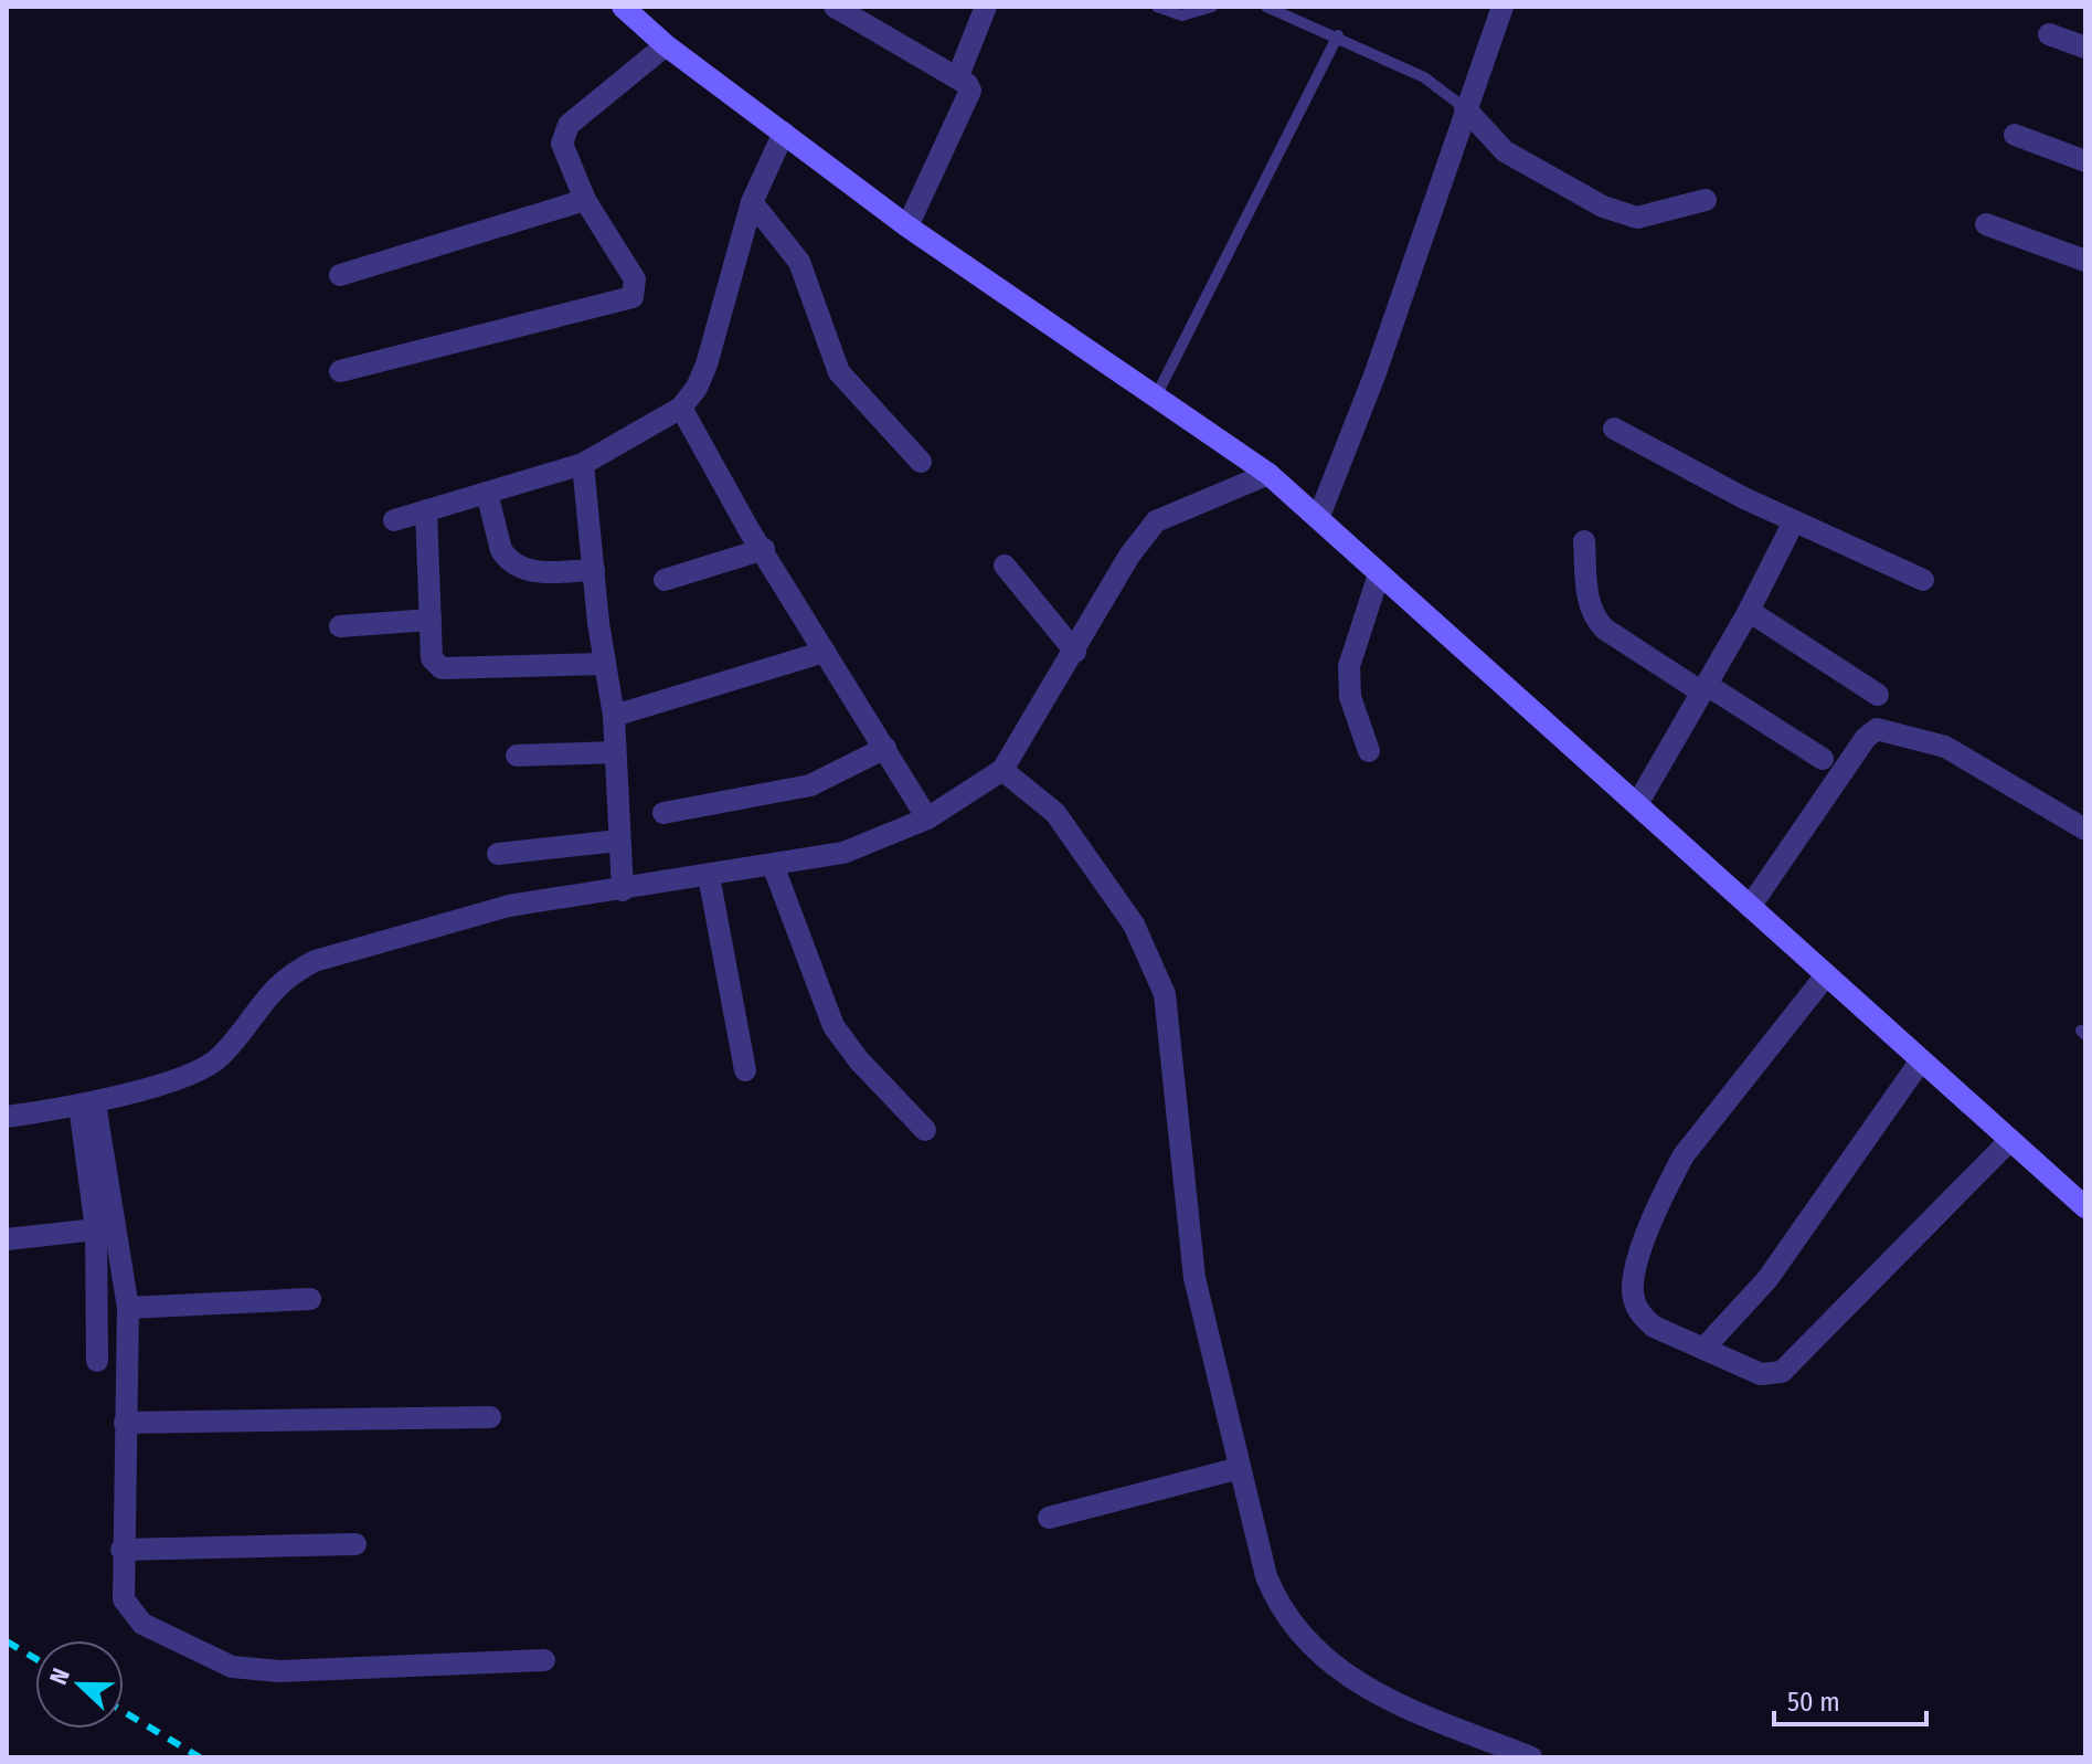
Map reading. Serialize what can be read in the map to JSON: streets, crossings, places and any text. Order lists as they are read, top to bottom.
{
  "scale_bar": "50 m",
  "north": "left"
}
